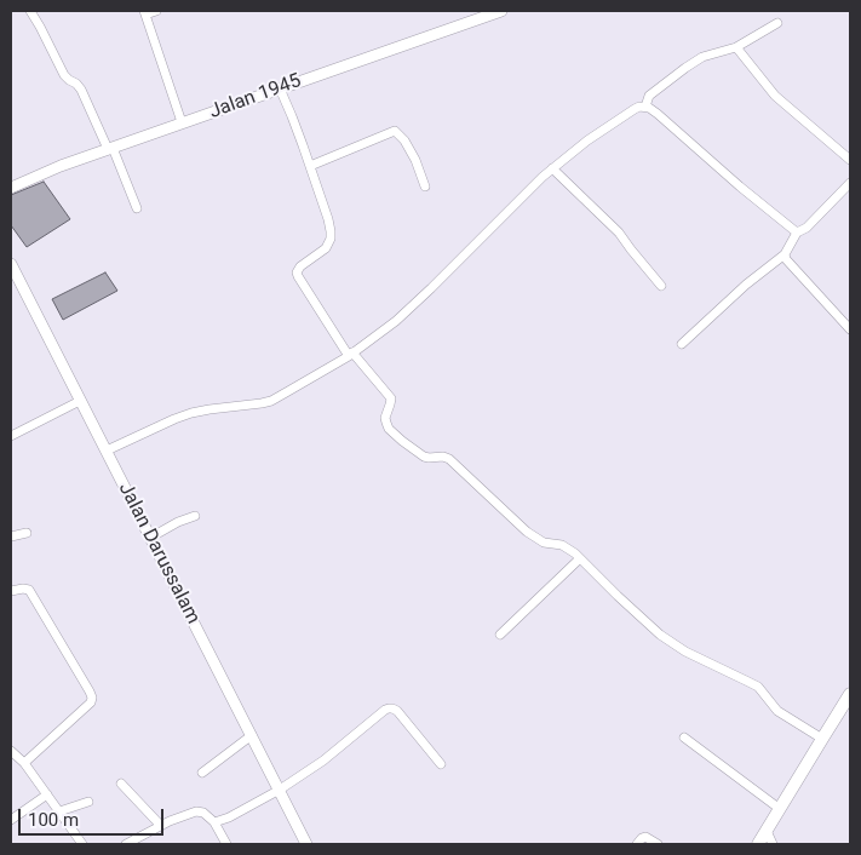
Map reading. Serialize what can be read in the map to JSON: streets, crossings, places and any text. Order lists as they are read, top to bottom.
{
  "streets": {
    "street": ["Jalan 1945", "Jalan Darussalam"]
  },
  "scale_bar": "100 m"
}
